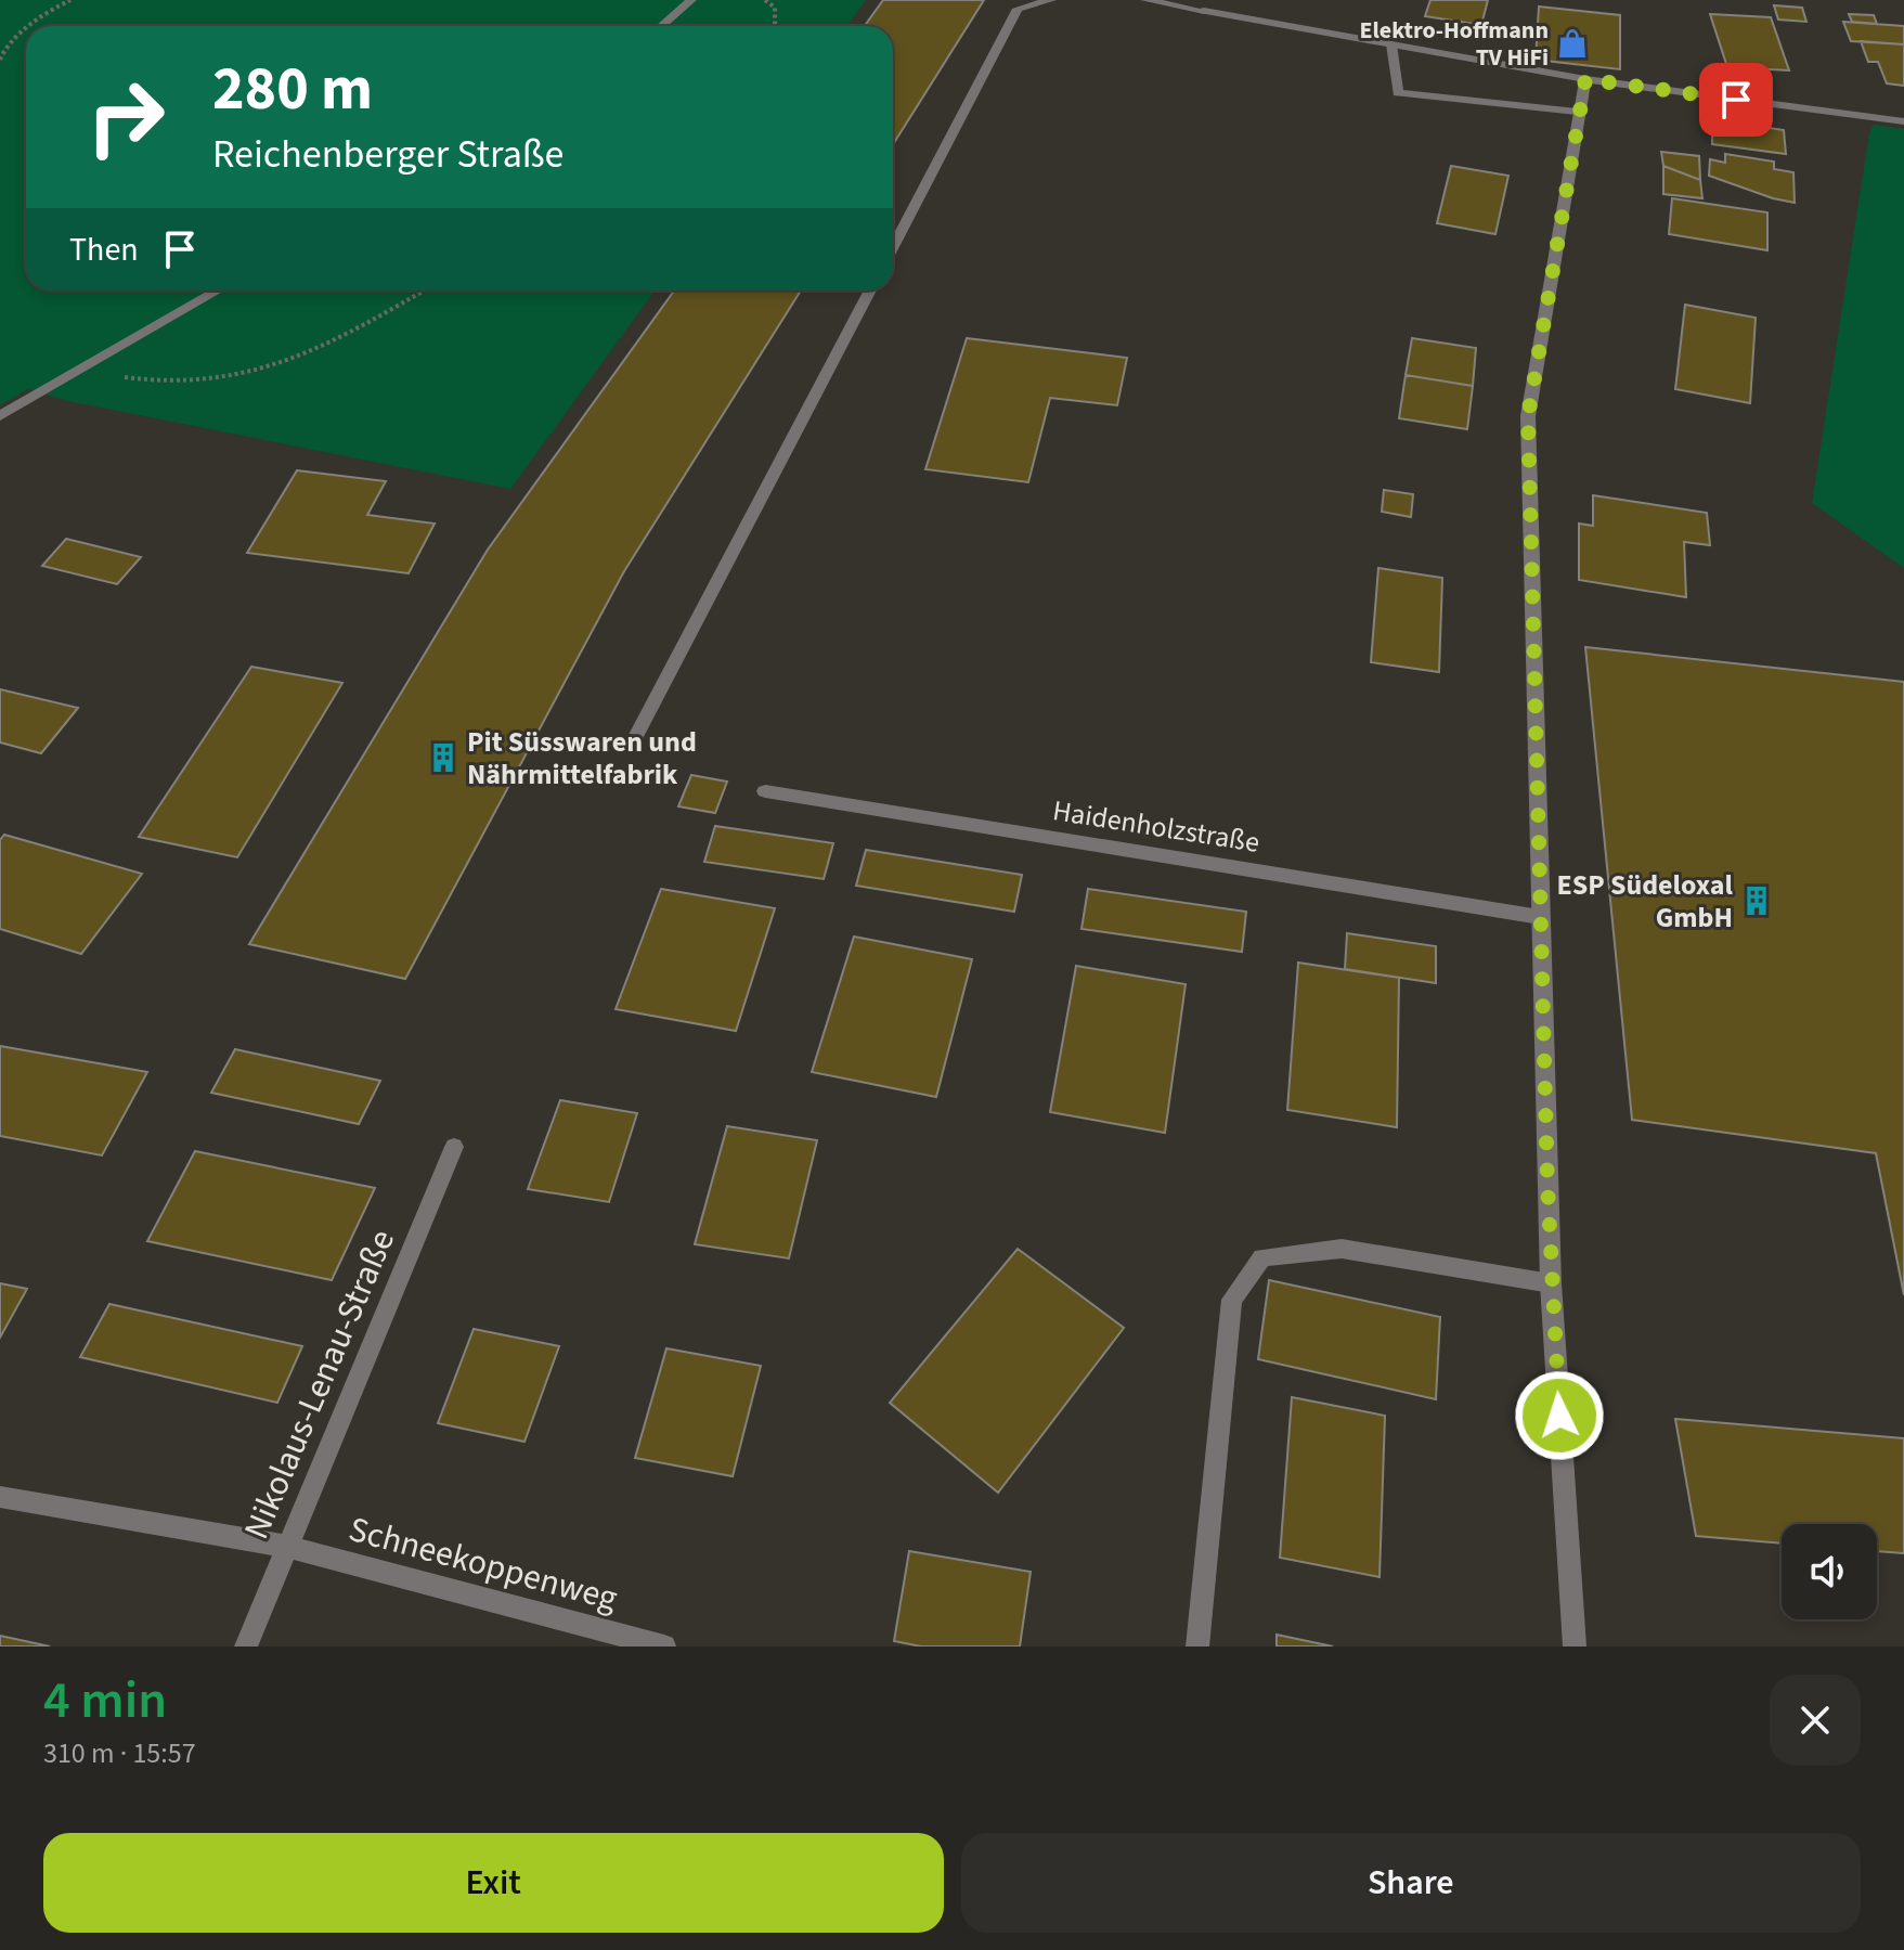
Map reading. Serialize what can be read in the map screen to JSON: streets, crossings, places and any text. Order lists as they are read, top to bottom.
{
  "streets": {
    "street": ["Haidenholzstraße", "Nikolaus-Lenau-Straße", "Schneekoppenweg"]
  },
  "crossings": [
    ["Nikolaus-Lenau-Straße", "Schneekoppenweg"]
  ],
  "places": {
    "shop": ["Elektro-Hoffmann TV HiFi"],
    "building": ["Pit Süsswaren und Nährmittelfabrik", "ESP Südeloxal GmbH"]
  },
  "page": {
    "turn": ["280 m", "Reichenberger Straße"],
    "then": "Then",
    "heading": ["4 min", "310 m · 15:57"],
    "buttons": ["Exit", "Share"]
  }
}
